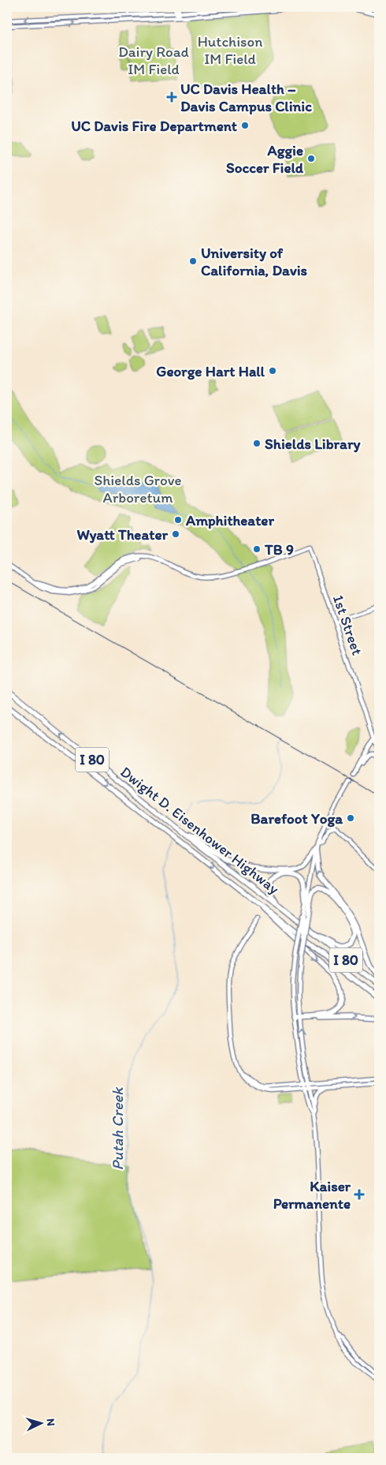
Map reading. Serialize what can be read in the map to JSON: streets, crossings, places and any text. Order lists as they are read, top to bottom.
{
  "streets": {
    "highway": ["I 80", "Dwight D. Eisenhower Highway"],
    "street": ["1st Street"]
  },
  "water": ["Putah Creek"],
  "parks": ["Hutchison IM Field", "Dairy Road IM Field", "Shields Grove Arboretum"],
  "places": {
    "health": ["UC Davis Health – Davis Campus Clinic", "Kaiser Permanente"],
    "other": [
      "UC Davis Fire Department",
      "Aggie Soccer Field",
      "University of California, Davis",
      "George Hart Hall",
      "Shields Library",
      "Amphitheater",
      "Wyatt Theater",
      "TB 9",
      "Barefoot Yoga"
    ]
  },
  "north": "right"
}
